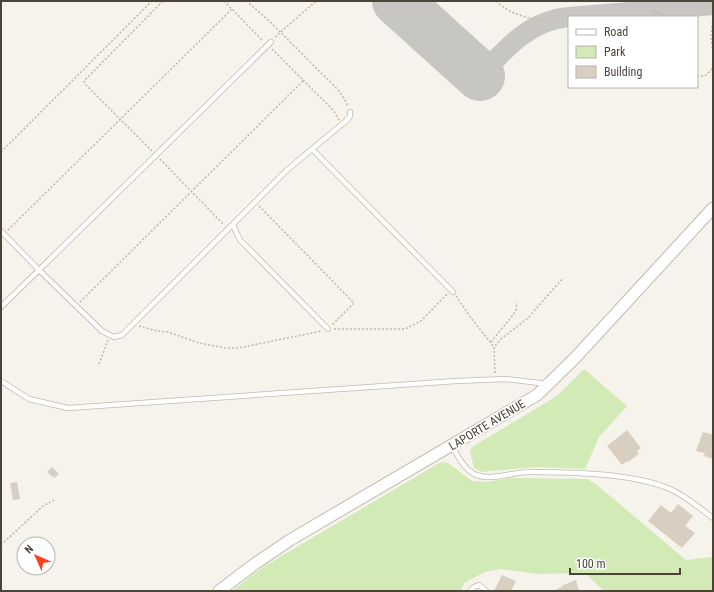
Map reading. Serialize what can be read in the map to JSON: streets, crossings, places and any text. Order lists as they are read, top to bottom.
{
  "streets": {
    "street": ["LAPORTE AVENUE"]
  },
  "legend": ["Road", "Park", "Building"],
  "scale_bar": "100 m",
  "north": "top left"
}
